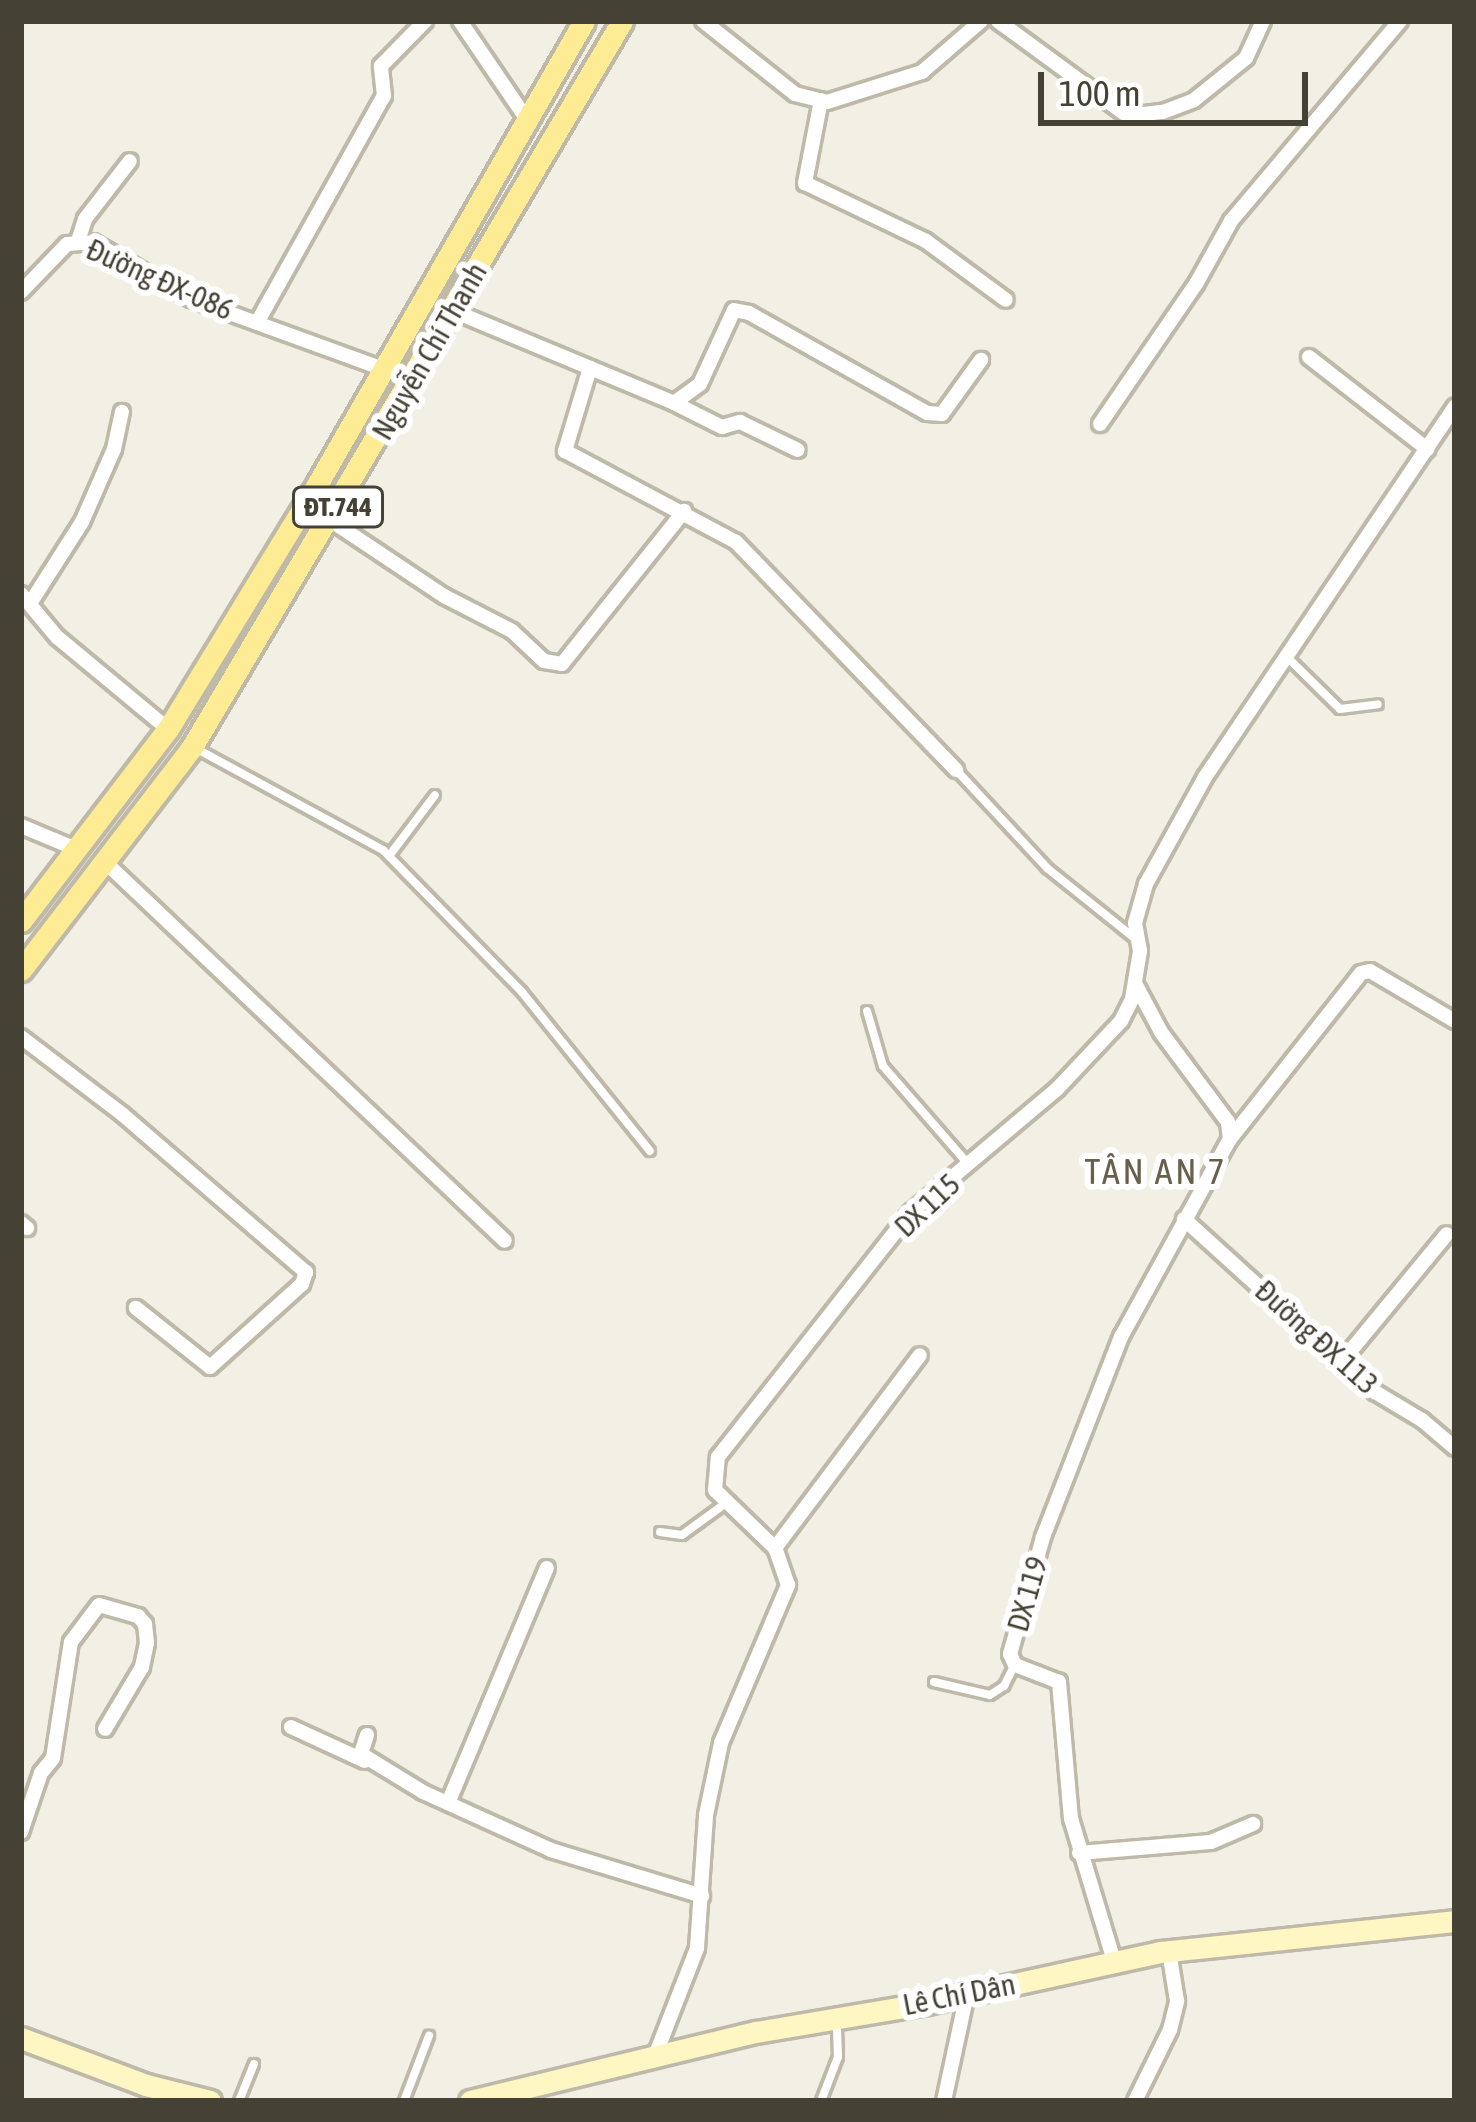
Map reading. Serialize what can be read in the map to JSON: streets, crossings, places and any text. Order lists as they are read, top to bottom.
{
  "streets": {
    "main road": ["Nguyễn Chí Thanh", "ĐT.744"],
    "street": [
      "Đường ĐX-086",
      "DX 115",
      "Đường ĐX 113",
      "DX 119",
      "Lê Chí Dân"
    ]
  },
  "crossings": [
    ["Đường ĐX-086", "Nguyễn Chí Thanh"],
    ["Đường ĐX 113", "DX 119"],
    ["DX 119", "Lê Chí Dân"]
  ],
  "districts": ["TÂN AN 7"],
  "scale_bar": "100 m"
}
